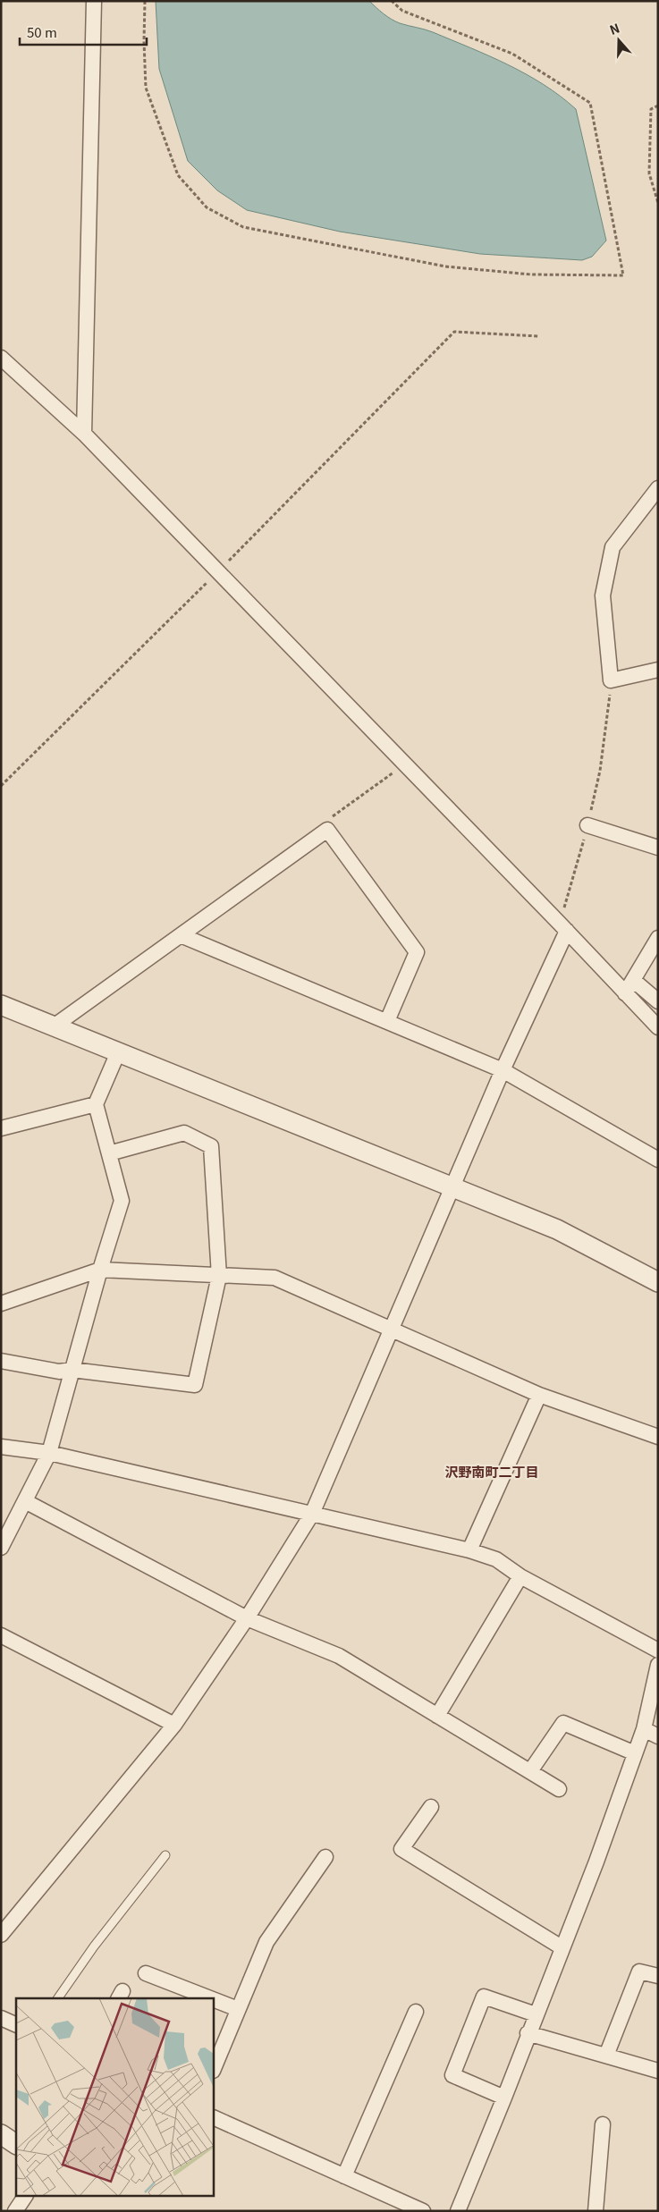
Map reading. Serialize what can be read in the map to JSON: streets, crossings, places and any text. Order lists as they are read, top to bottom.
{
  "districts": ["沢野南町二丁目"],
  "scale_bar": "50 m",
  "north": "top"
}
